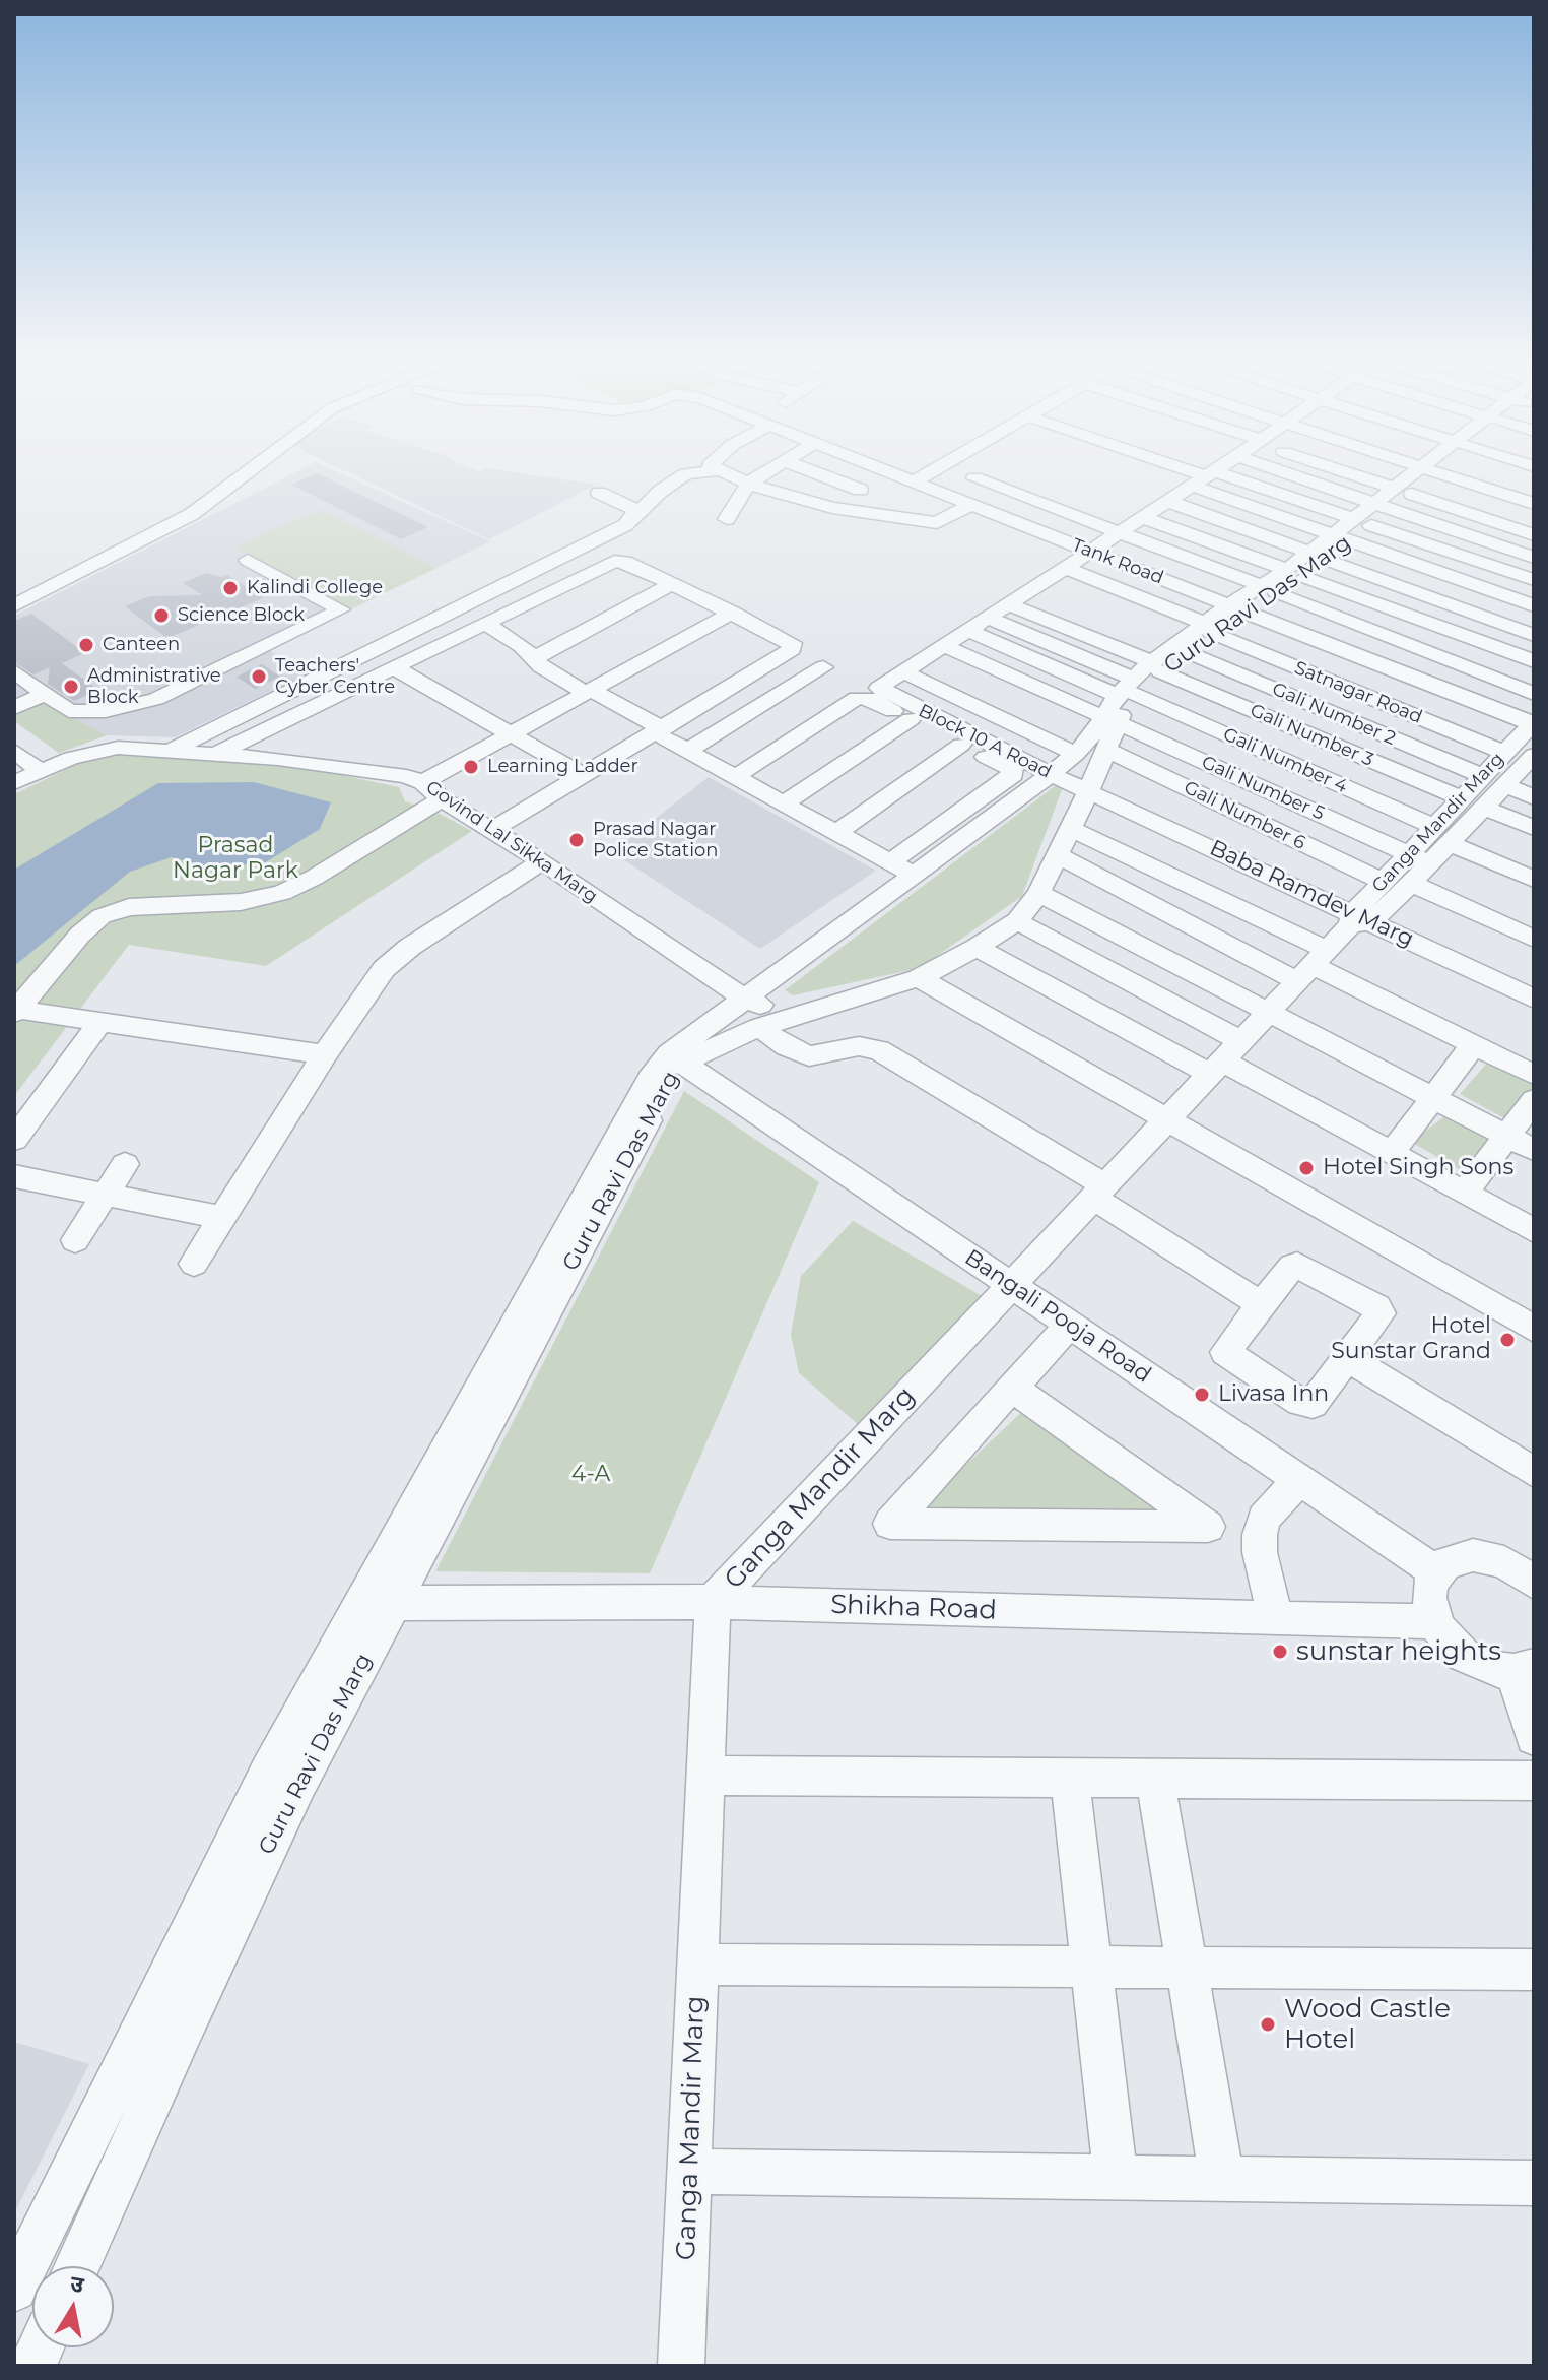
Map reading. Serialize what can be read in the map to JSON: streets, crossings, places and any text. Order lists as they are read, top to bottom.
{
  "streets": {
    "street": [
      "Tank Road",
      "Guru Ravi Das Marg",
      "Satnagar Road",
      "Gali Number 2",
      "Gali Number 3",
      "Block 10 A Road",
      "Gali Number 4",
      "Gali Number 5",
      "Gali Number 6",
      "Ganga Mandir Marg",
      "Govind Lal Sikka Marg",
      "Baba Ramdev Marg",
      "Bangali Pooja Road",
      "Shikha Road"
    ]
  },
  "crossings": [
    ["Tank Road", "Guru Ravi Das Marg"],
    ["Tank Road", "Ganga Mandir Marg"],
    ["Guru Ravi Das Marg", "Satnagar Road"],
    ["Guru Ravi Das Marg", "Gali Number 2"],
    ["Guru Ravi Das Marg", "Gali Number 3"],
    ["Guru Ravi Das Marg", "Block 10 A Road"],
    ["Guru Ravi Das Marg", "Gali Number 4"],
    ["Guru Ravi Das Marg", "Gali Number 5"],
    ["Guru Ravi Das Marg", "Gali Number 6"],
    ["Guru Ravi Das Marg", "Govind Lal Sikka Marg"],
    ["Guru Ravi Das Marg", "Baba Ramdev Marg"],
    ["Guru Ravi Das Marg", "Bangali Pooja Road"],
    ["Guru Ravi Das Marg", "Shikha Road"],
    ["Satnagar Road", "Gali Number 2"],
    ["Satnagar Road", "Ganga Mandir Marg"],
    ["Gali Number 2", "Ganga Mandir Marg"],
    ["Gali Number 3", "Ganga Mandir Marg"],
    ["Block 10 A Road", "Baba Ramdev Marg"],
    ["Gali Number 4", "Ganga Mandir Marg"],
    ["Gali Number 5", "Ganga Mandir Marg"],
    ["Gali Number 6", "Ganga Mandir Marg"],
    ["Ganga Mandir Marg", "Baba Ramdev Marg"],
    ["Ganga Mandir Marg", "Bangali Pooja Road"],
    ["Ganga Mandir Marg", "Shikha Road"]
  ],
  "parks": ["Prasad Nagar Park", "4-A"],
  "places": [
    "Kalindi College",
    "Science Block",
    "Canteen",
    "Teachers' Cyber Centre",
    "Administrative Block",
    "Learning Ladder",
    "Prasad Nagar Police Station",
    "Hotel Singh Sons",
    "Hotel Sunstar Grand",
    "Livasa Inn",
    "sunstar heights",
    "Wood Castle Hotel"
  ],
  "north": "top"
}
